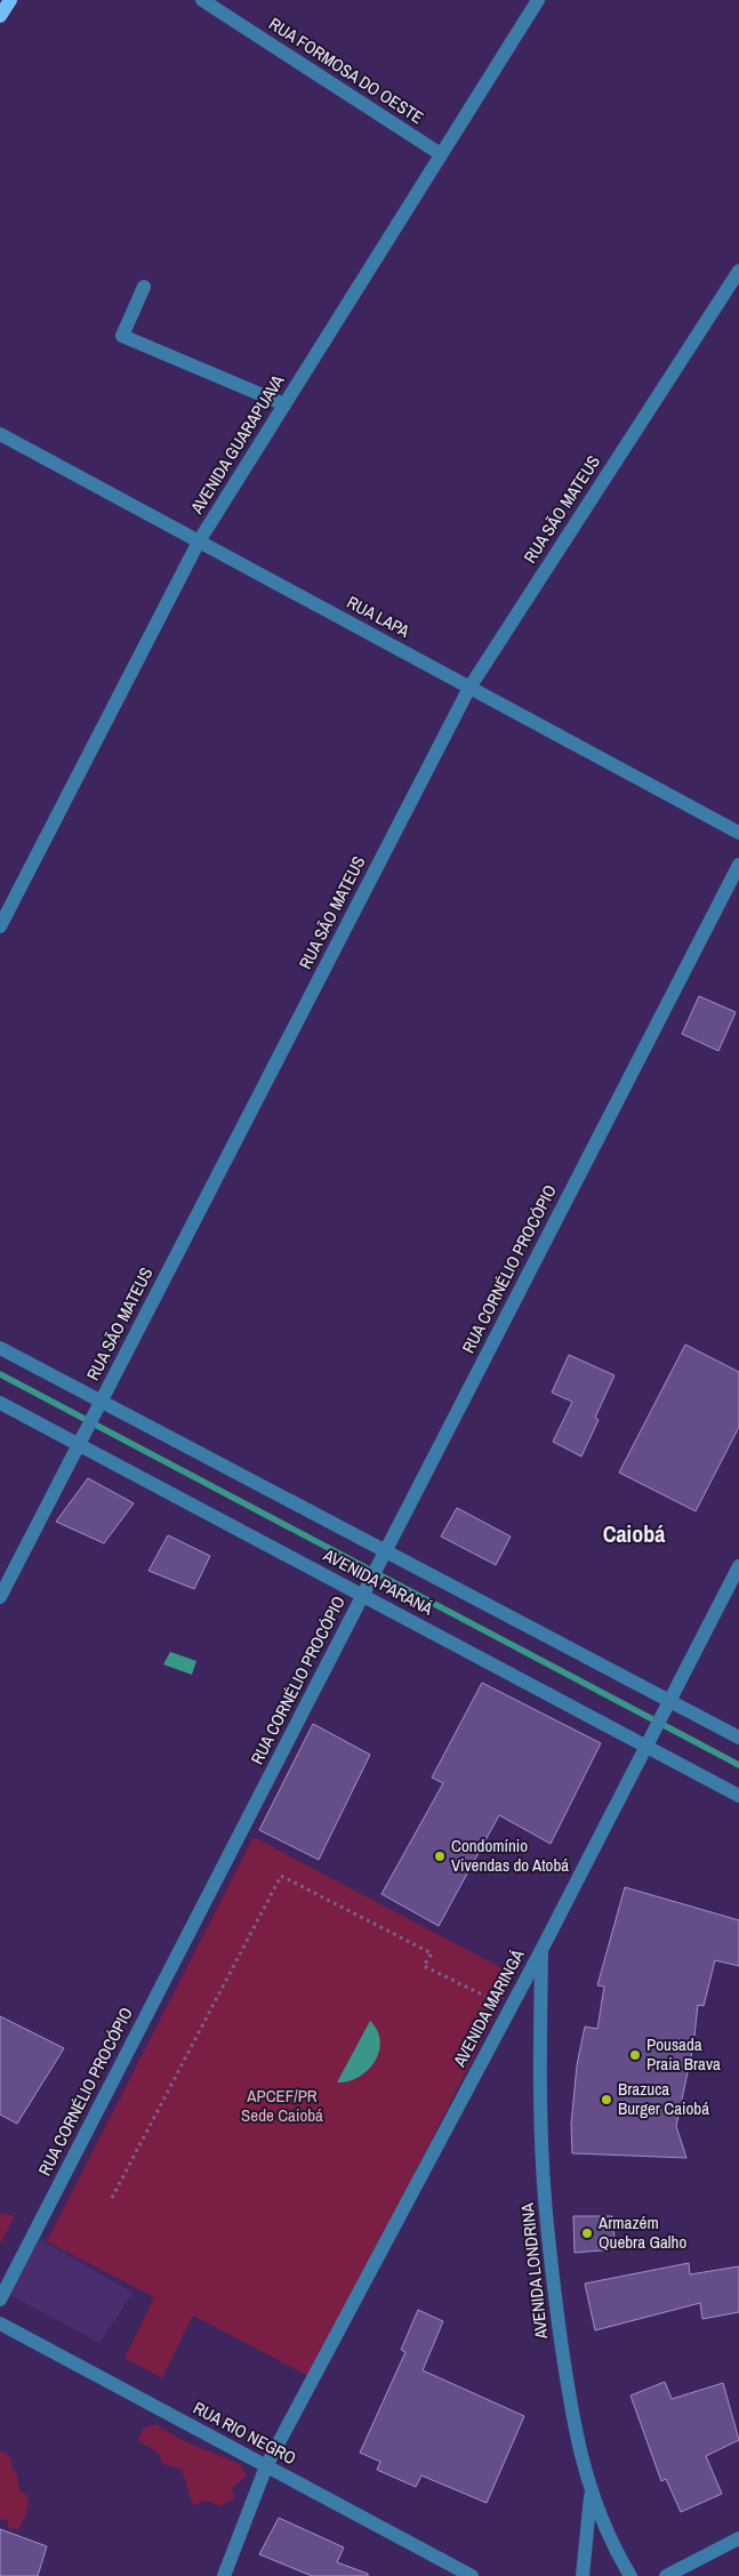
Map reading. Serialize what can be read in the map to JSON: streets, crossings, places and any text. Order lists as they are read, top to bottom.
{
  "streets": {
    "street": [
      "RUA FORMOSA DO OESTE",
      "AVENIDA GUARAPUAVA",
      "RUA SÃO MATEUS",
      "RUA LAPA",
      "RUA CORNÉLIO PROCÓPIO",
      "AVENIDA PARANÁ",
      "AVENIDA MARINGÁ",
      "AVENIDA LONDRINA",
      "RUA RIO NEGRO"
    ]
  },
  "crossings": [
    ["RUA FORMOSA DO OESTE", "AVENIDA GUARAPUAVA"],
    ["AVENIDA GUARAPUAVA", "RUA LAPA"],
    ["RUA SÃO MATEUS", "RUA LAPA"],
    ["RUA SÃO MATEUS", "AVENIDA PARANÁ"],
    ["RUA CORNÉLIO PROCÓPIO", "AVENIDA PARANÁ"],
    ["AVENIDA PARANÁ", "AVENIDA MARINGÁ"],
    ["AVENIDA MARINGÁ", "AVENIDA LONDRINA"],
    ["AVENIDA MARINGÁ", "RUA RIO NEGRO"]
  ],
  "districts": ["Caiobá"],
  "parks": ["APCEF/PR Sede Caiobá"],
  "places": [
    "Condomínio Vivendas do Atobá",
    "Pousada Praia Brava",
    "Brazuca Burger Caiobá",
    "Armazém Quebra Galho"
  ]
}
